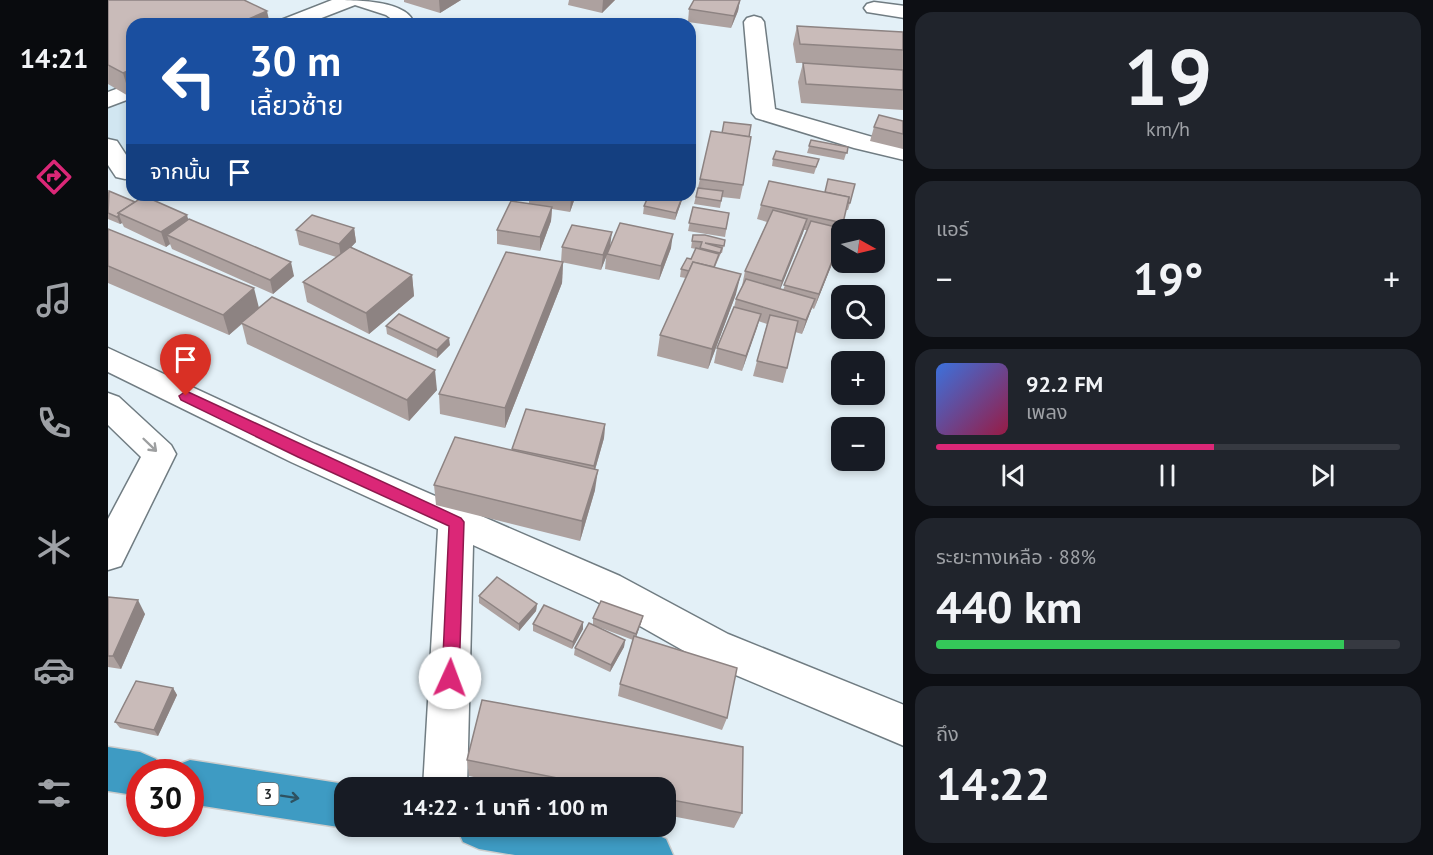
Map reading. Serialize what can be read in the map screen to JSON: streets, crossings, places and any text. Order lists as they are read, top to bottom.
{
  "streets": {
    "highway": ["3"]
  },
  "north": "right",
  "page": {
    "tabs": "14:21",
    "tile": [
      ["19", "km/h"],
      "แอร์",
      ["ระยะทางเหลือ · 88%", "440 km"],
      ["ถึง", "14:22"]
    ],
    "turn": ["30 m", "เลี้ยวซ้าย"],
    "then": "จากนั้น",
    "map_buttons": ["+", "−"],
    "heat": ["−", "19°", "+"],
    "song": ["92.2 FM", "เพลง"],
    "limit": "30",
    "trip": "14:22 · 1 นาที · 100 m"
  }
}
